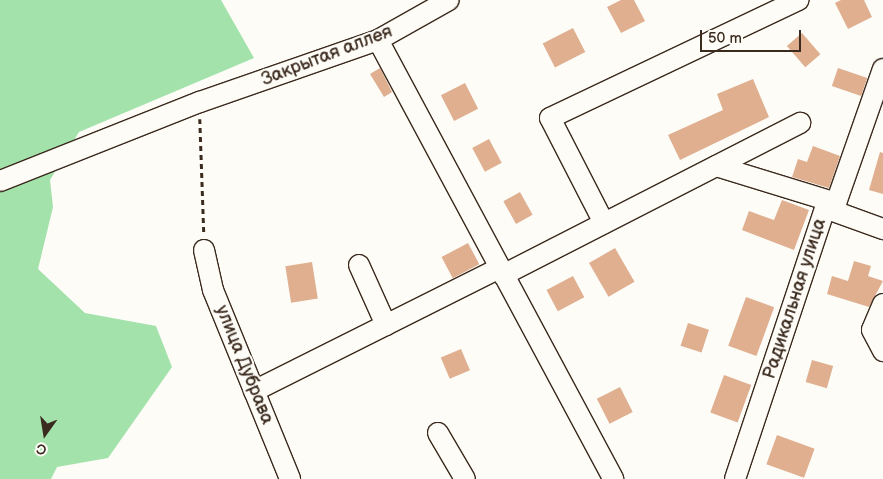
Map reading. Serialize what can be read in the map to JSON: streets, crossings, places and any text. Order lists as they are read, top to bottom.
{
  "streets": {
    "lane": ["Закрытая аллея", "Радикальная улица", "улица Дубрава"]
  },
  "scale_bar": "50 m",
  "north": "bottom"
}
